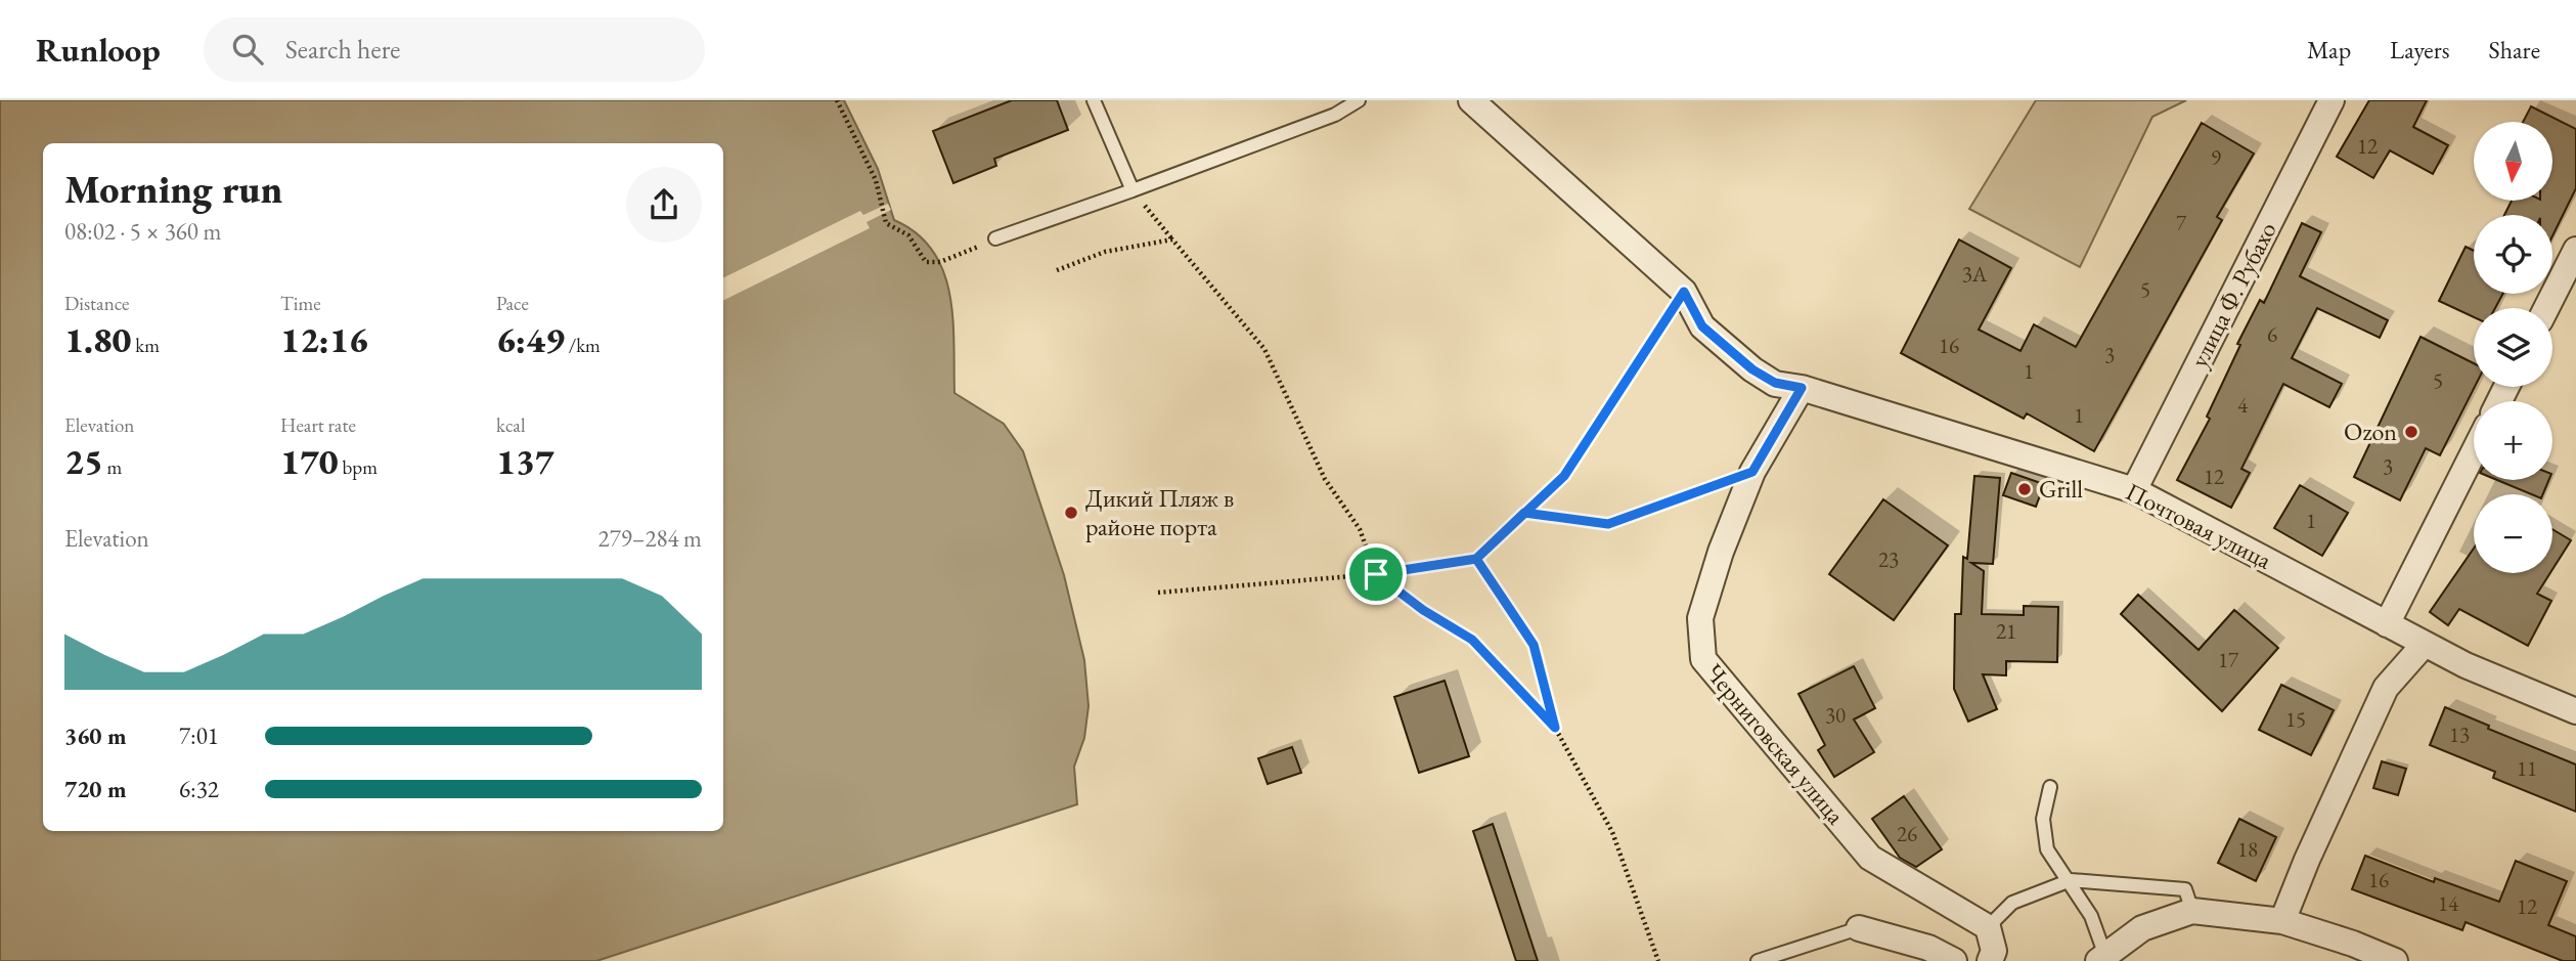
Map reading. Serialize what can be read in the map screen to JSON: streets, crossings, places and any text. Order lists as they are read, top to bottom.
{
  "streets": {
    "street": ["улица Ф. Рубахо", "Почтовая улица", "Черниговская улица"]
  },
  "crossings": [
    ["улица Ф. Рубахо", "Почтовая улица"],
    ["Почтовая улица", "Черниговская улица"]
  ],
  "places": ["Ozon", "Grill", "Дикий Пляж в районе порта"],
  "house_numbers": [
    "12",
    "9",
    "7",
    "3А",
    "5",
    "6",
    "16",
    "3",
    "1",
    "5",
    "4",
    "1",
    "3",
    "12",
    "1",
    "23",
    "21",
    "17",
    "30",
    "15",
    "13",
    "11",
    "26",
    "18",
    "16",
    "14",
    "12"
  ],
  "north": "bottom",
  "page": {
    "header": "Runloop",
    "search": "Search here",
    "nav": ["Map", "Layers", "Share"],
    "map_buttons": ["+", "−"],
    "heading": ["Morning run", "08:02 · 5 × 360 m"],
    "stats": [
      ["Distance", "1.80 km"],
      ["Time", "12:16"],
      ["Pace", "6:49 /km"],
      ["Elevation", "25 m"],
      ["Heart rate", "170 bpm"],
      ["kcal", "137"]
    ],
    "chart": ["Elevation", "279–284 m"],
    "list": [
      {
        "name": "360 m",
        "note": "7:01"
      },
      {
        "name": "720 m",
        "note": "6:32"
      }
    ]
  }
}
